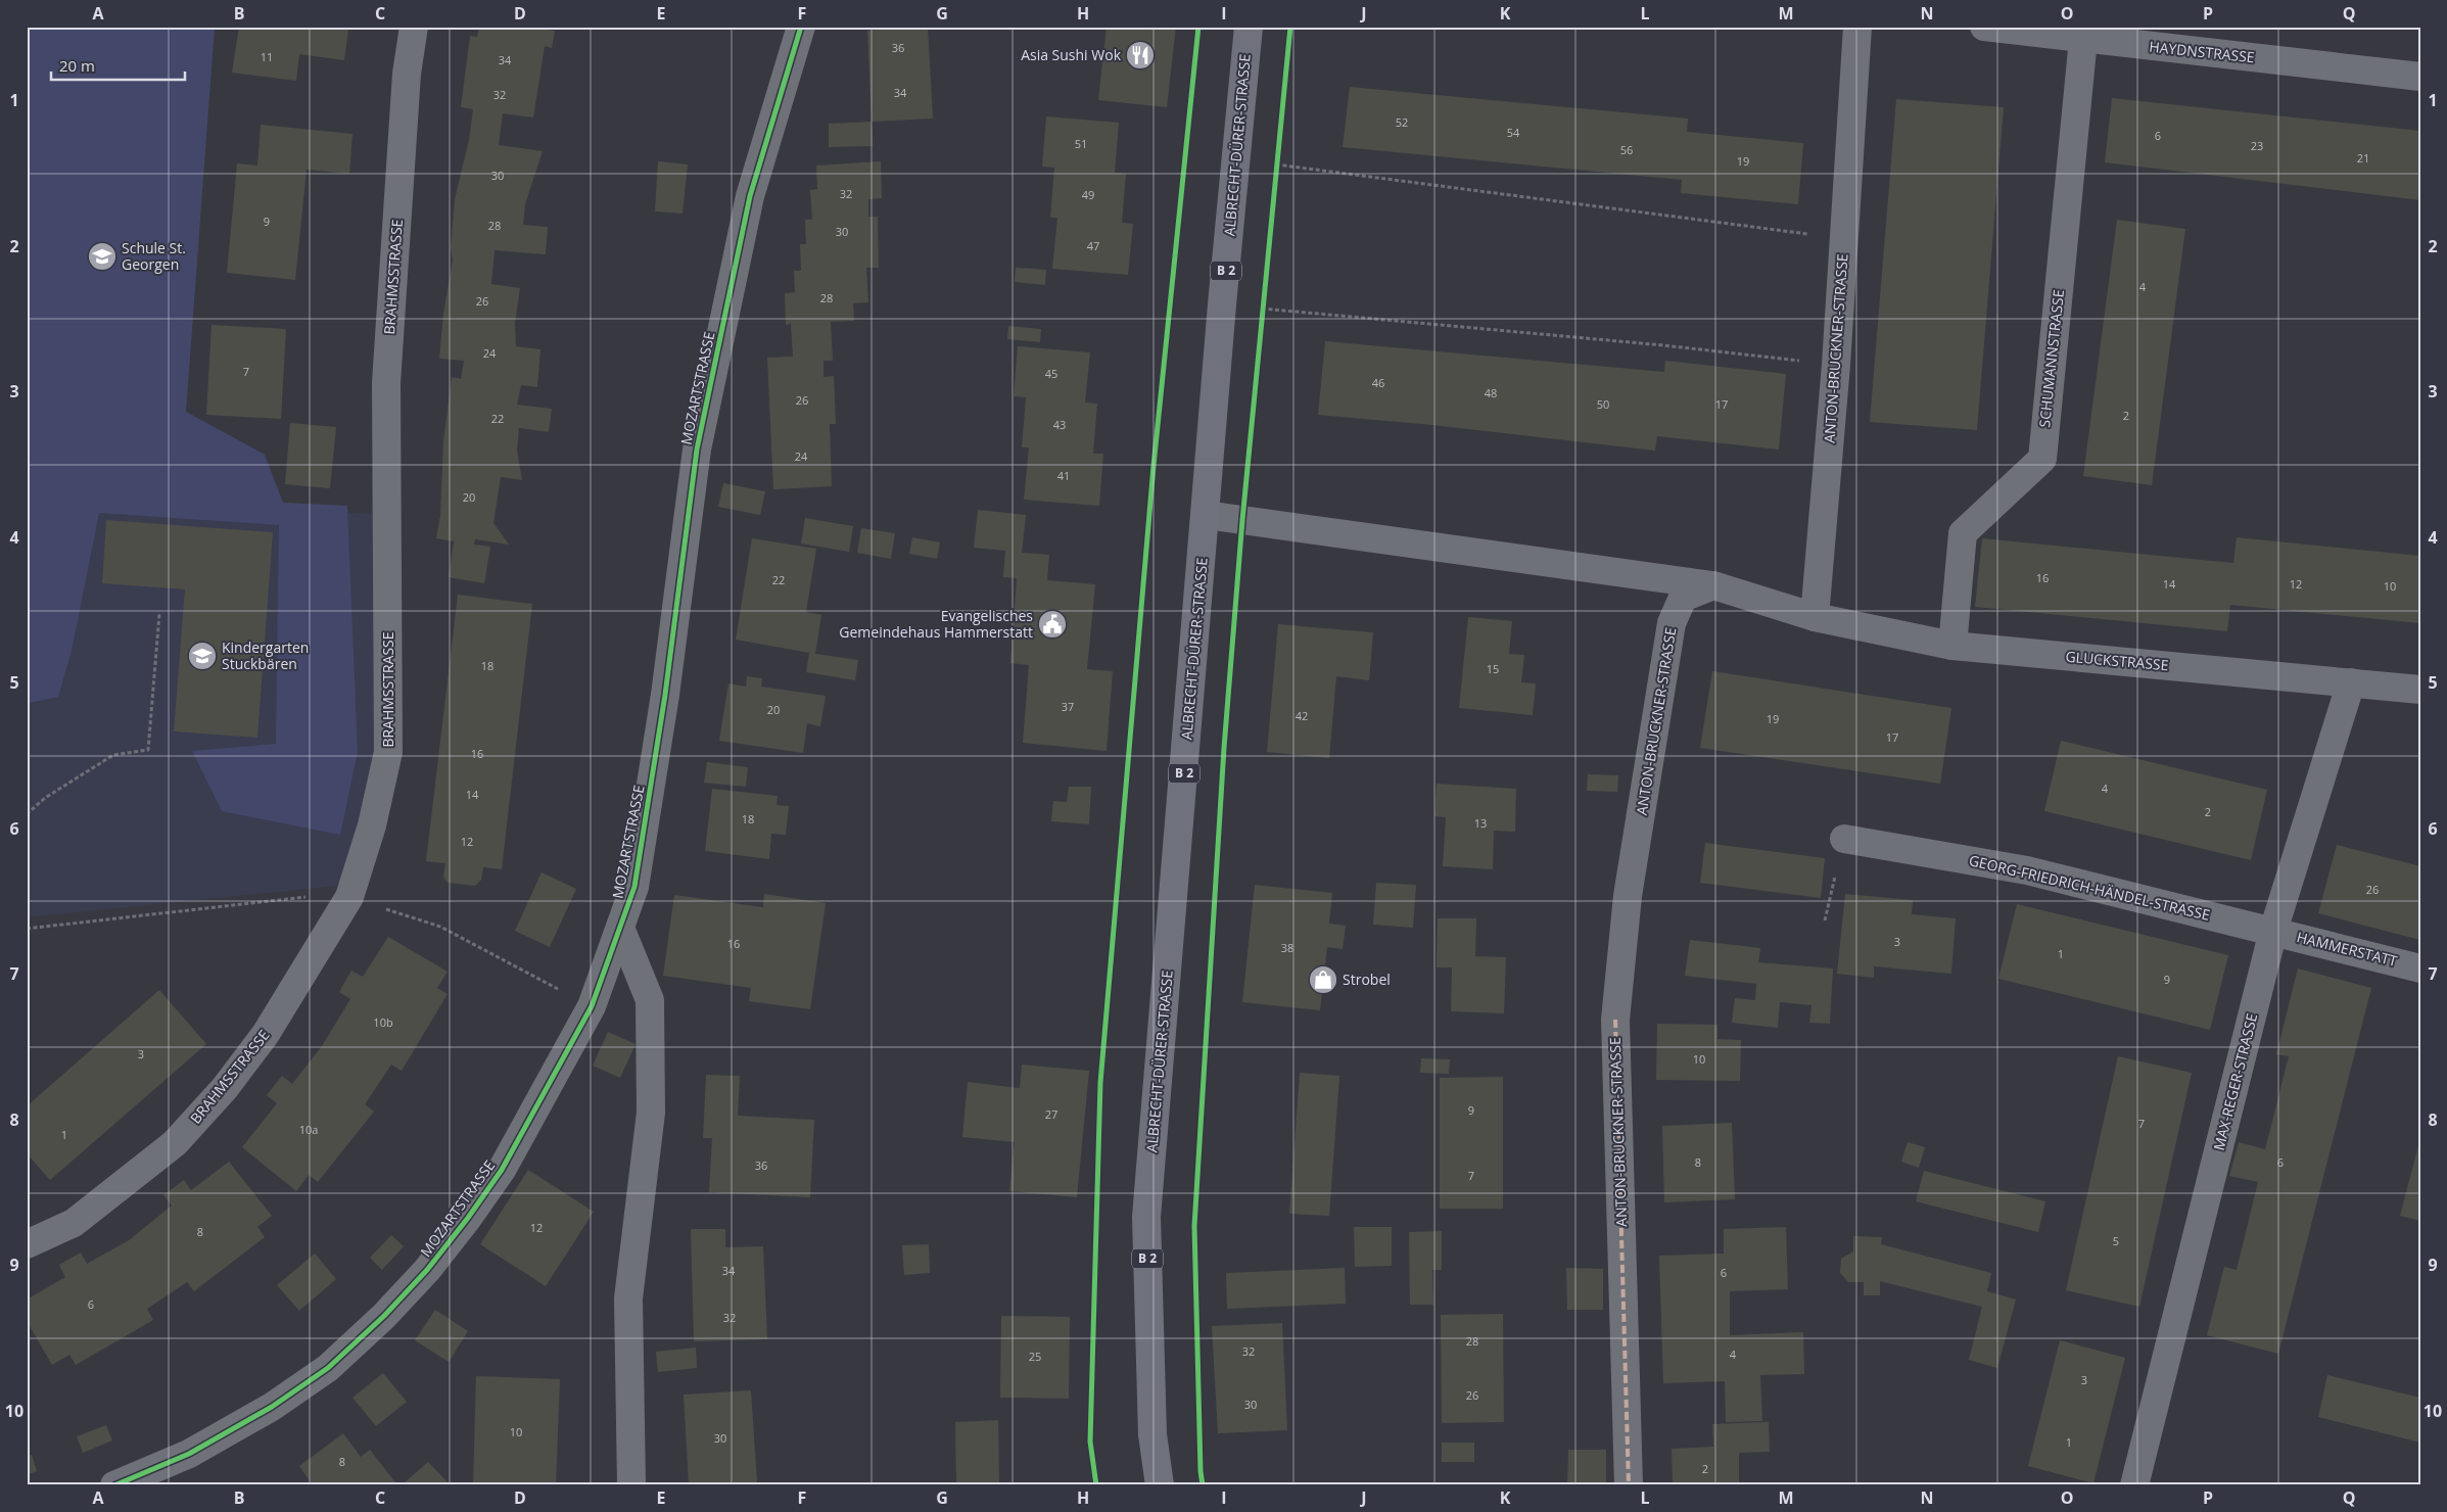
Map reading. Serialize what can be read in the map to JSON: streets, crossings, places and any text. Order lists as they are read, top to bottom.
{
  "streets": {
    "main road": ["ALBRECHT-DÜRER-STRASSE", "B 2"],
    "street": [
      "HAYDNSTRASSE",
      "BRAHMSSTRASSE",
      "ANTON-BRUCKNER-STRASSE",
      "SCHUMANNSTRASSE",
      "MOZARTSTRASSE",
      "GLUCKSTRASSE",
      "GEORG-FRIEDRICH-HÄNDEL-STRASSE",
      "HAMMERSTATT",
      "MAX-REGER-STRASSE"
    ]
  },
  "crossings": [
    ["HAYDNSTRASSE", "SCHUMANNSTRASSE"],
    ["ANTON-BRUCKNER-STRASSE", "GLUCKSTRASSE"],
    ["SCHUMANNSTRASSE", "GLUCKSTRASSE"],
    ["GLUCKSTRASSE", "MAX-REGER-STRASSE"],
    ["GEORG-FRIEDRICH-HÄNDEL-STRASSE", "HAMMERSTATT"],
    ["GEORG-FRIEDRICH-HÄNDEL-STRASSE", "MAX-REGER-STRASSE"],
    ["HAMMERSTATT", "MAX-REGER-STRASSE"]
  ],
  "places": {
    "restaurant": ["Asia Sushi Wok"],
    "school or university": ["Schule St. Georgen", "Kindergarten Stuckbären"],
    "public building": ["Evangelisches Gemeindehaus Hammerstatt"],
    "shop": ["Strobel"]
  },
  "house_numbers": [
    "36",
    "11",
    "34",
    "34",
    "32",
    "52",
    "54",
    "6",
    "51",
    "23",
    "56",
    "21",
    "19",
    "30",
    "32",
    "49",
    "9",
    "28",
    "30",
    "47",
    "4",
    "28",
    "26",
    "24",
    "7",
    "45",
    "46",
    "48",
    "26",
    "50",
    "17",
    "2",
    "22",
    "43",
    "24",
    "41",
    "20",
    "16",
    "22",
    "14",
    "12",
    "10",
    "18",
    "15",
    "37",
    "20",
    "42",
    "19",
    "17",
    "16",
    "4",
    "14",
    "2",
    "18",
    "13",
    "12",
    "26",
    "3",
    "16",
    "38",
    "1",
    "9",
    "10b",
    "3",
    "10",
    "9",
    "27",
    "7",
    "10a",
    "1",
    "8",
    "6",
    "36",
    "7",
    "12",
    "8",
    "5",
    "34",
    "6",
    "6",
    "32",
    "28",
    "32",
    "4",
    "25",
    "3",
    "26",
    "30",
    "10",
    "30",
    "1",
    "8",
    "2"
  ],
  "scale_bar": "20 m",
  "grid": {
    "columns": [
      "A",
      "B",
      "C",
      "D",
      "E",
      "F",
      "G",
      "H",
      "I",
      "J",
      "K",
      "L",
      "M",
      "N",
      "O",
      "P",
      "Q"
    ],
    "rows": [
      "1",
      "2",
      "3",
      "4",
      "5",
      "6",
      "7",
      "8",
      "9",
      "10"
    ]
  }
}
